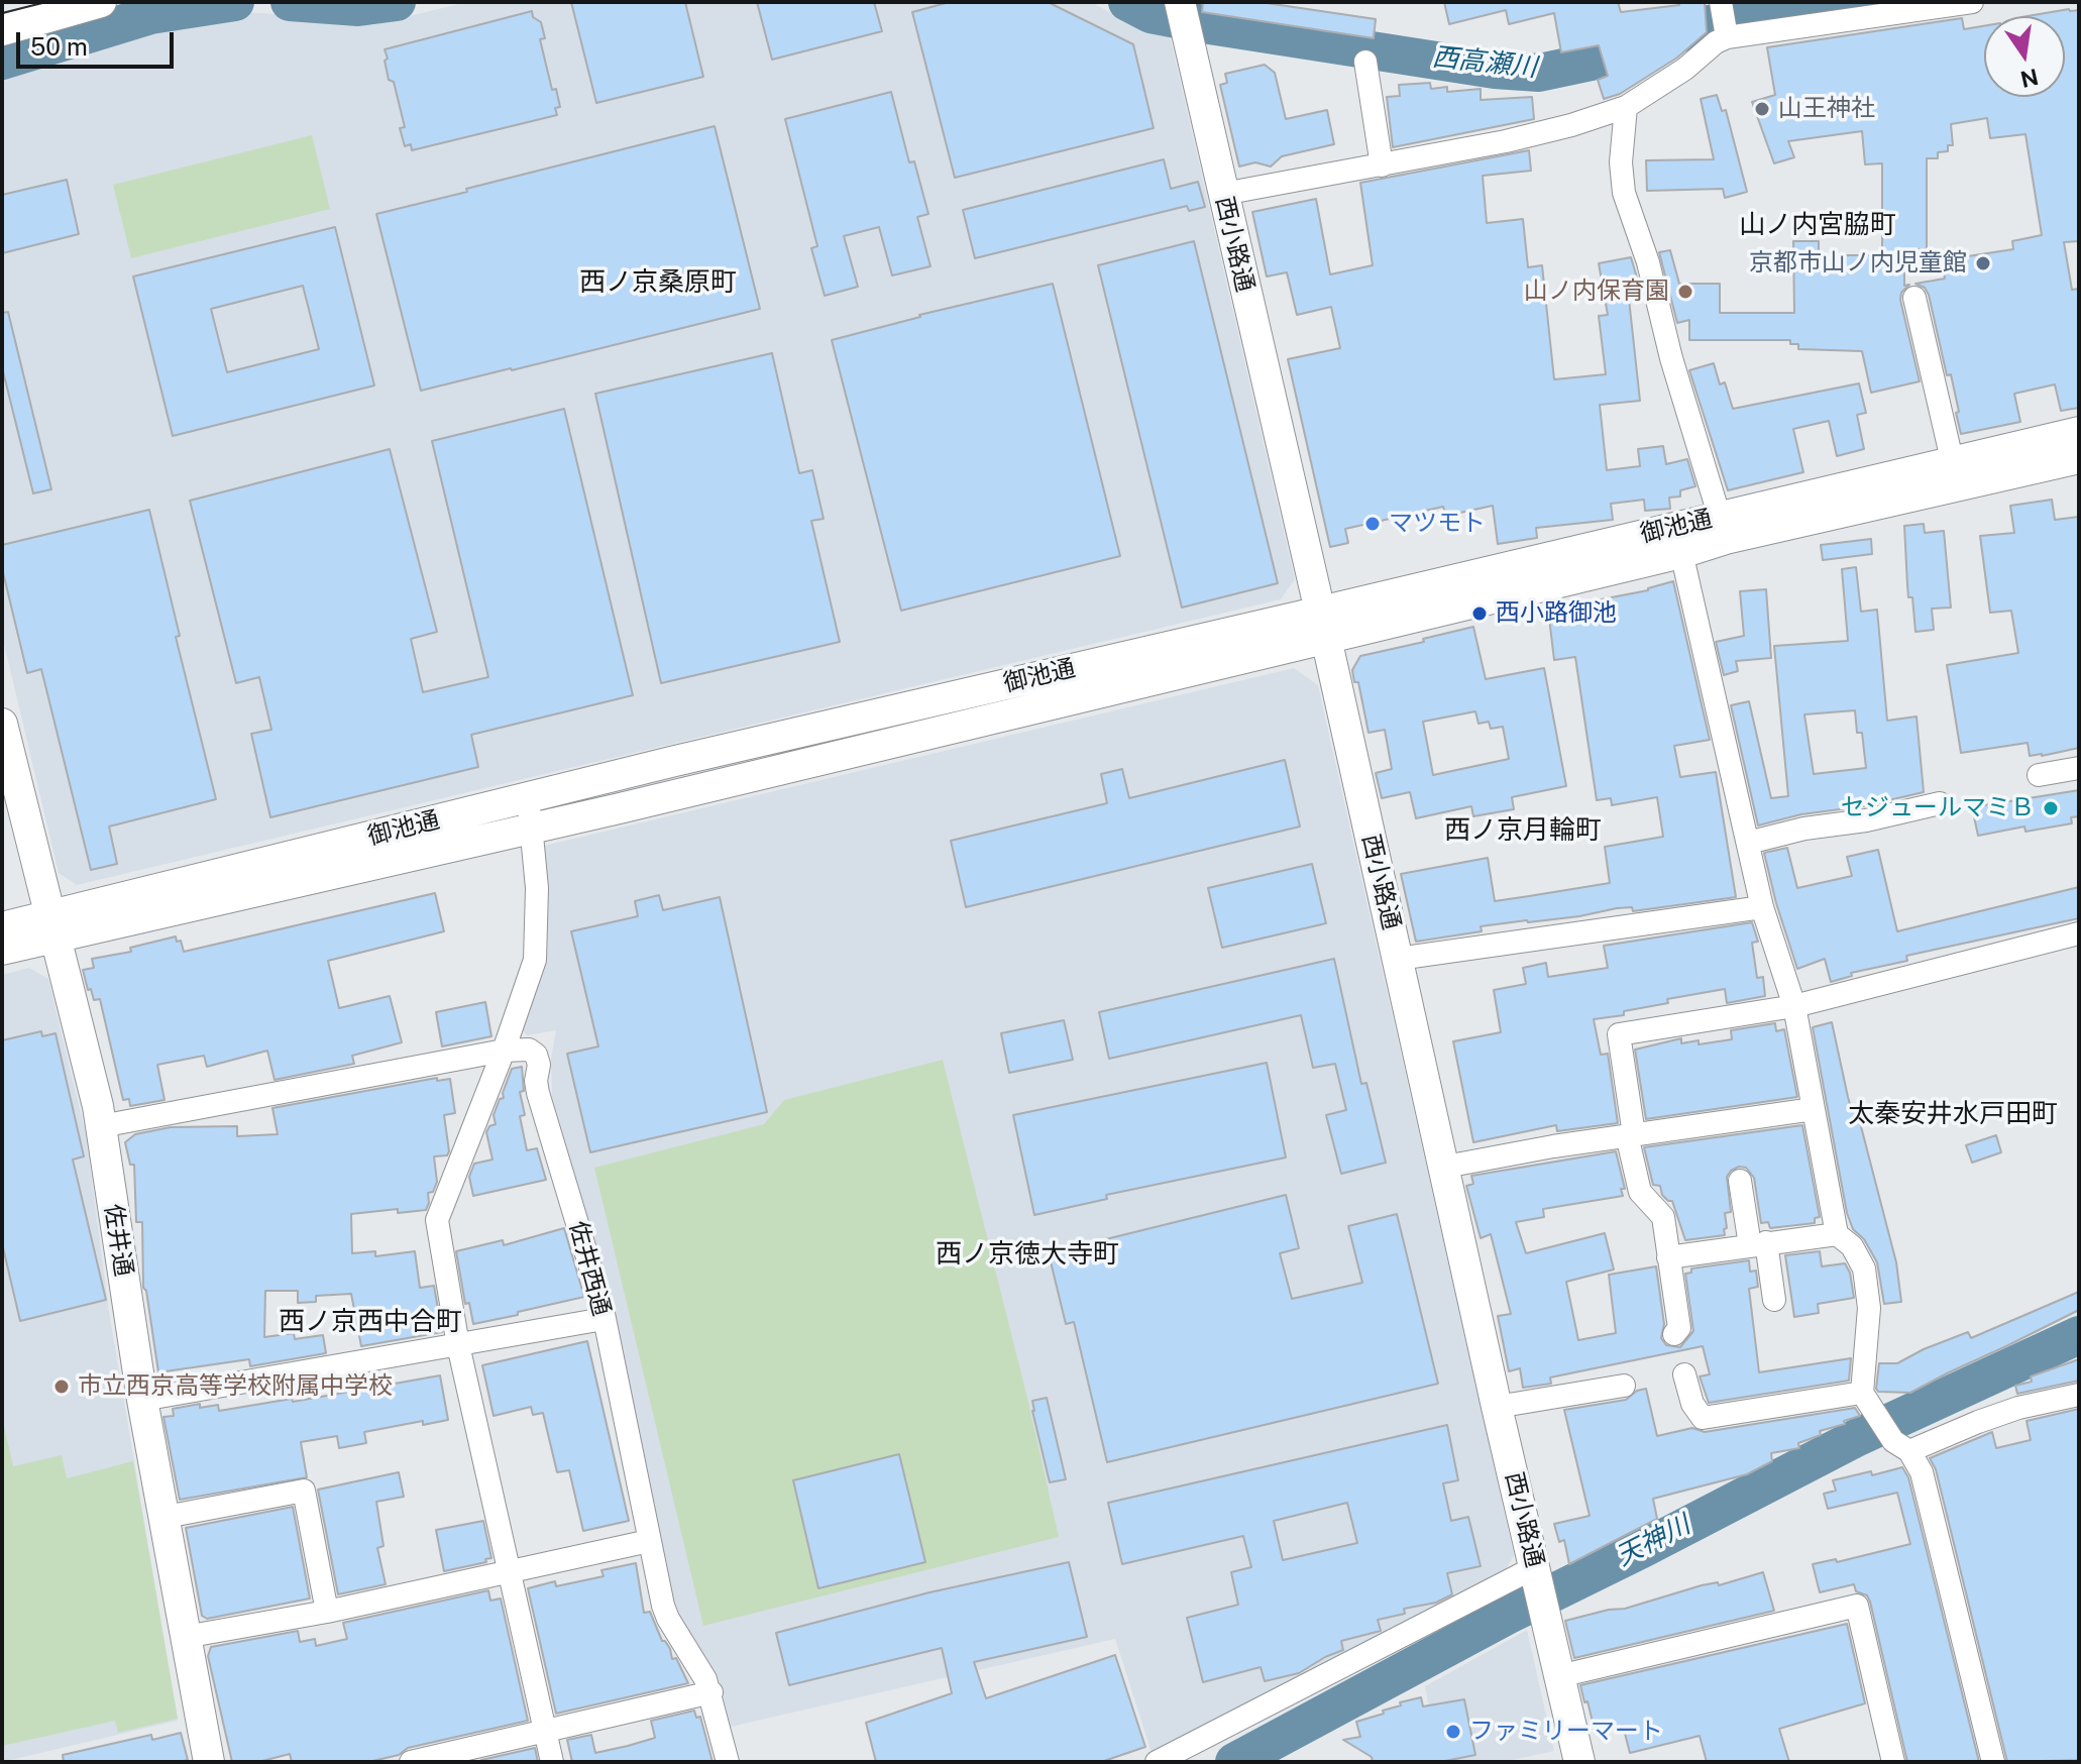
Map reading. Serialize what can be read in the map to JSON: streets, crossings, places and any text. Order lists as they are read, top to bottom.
{
  "streets": {
    "street": [
      "西小路通",
      "御池通",
      "佐井通",
      "佐井西通"
    ]
  },
  "crossings": [
    ["西小路通", "御池通"],
    ["御池通", "佐井通"]
  ],
  "districts": [
    "山ノ内宮脇町",
    "西ノ京桑原町",
    "西ノ京月輪町",
    "太秦安井水戸田町",
    "西ノ京徳大寺町",
    "西ノ京西中合町"
  ],
  "water": ["西高瀬川", "天神川"],
  "places": [
    "山王神社",
    "京都市山ノ内児童館",
    "山ノ内保育園",
    "マツモト",
    "西小路御池",
    "セジュールマミＢ",
    "市立西京高等学校附属中学校",
    "ファミリーマート"
  ],
  "scale_bar": "50 m",
  "north": "bottom"
}
